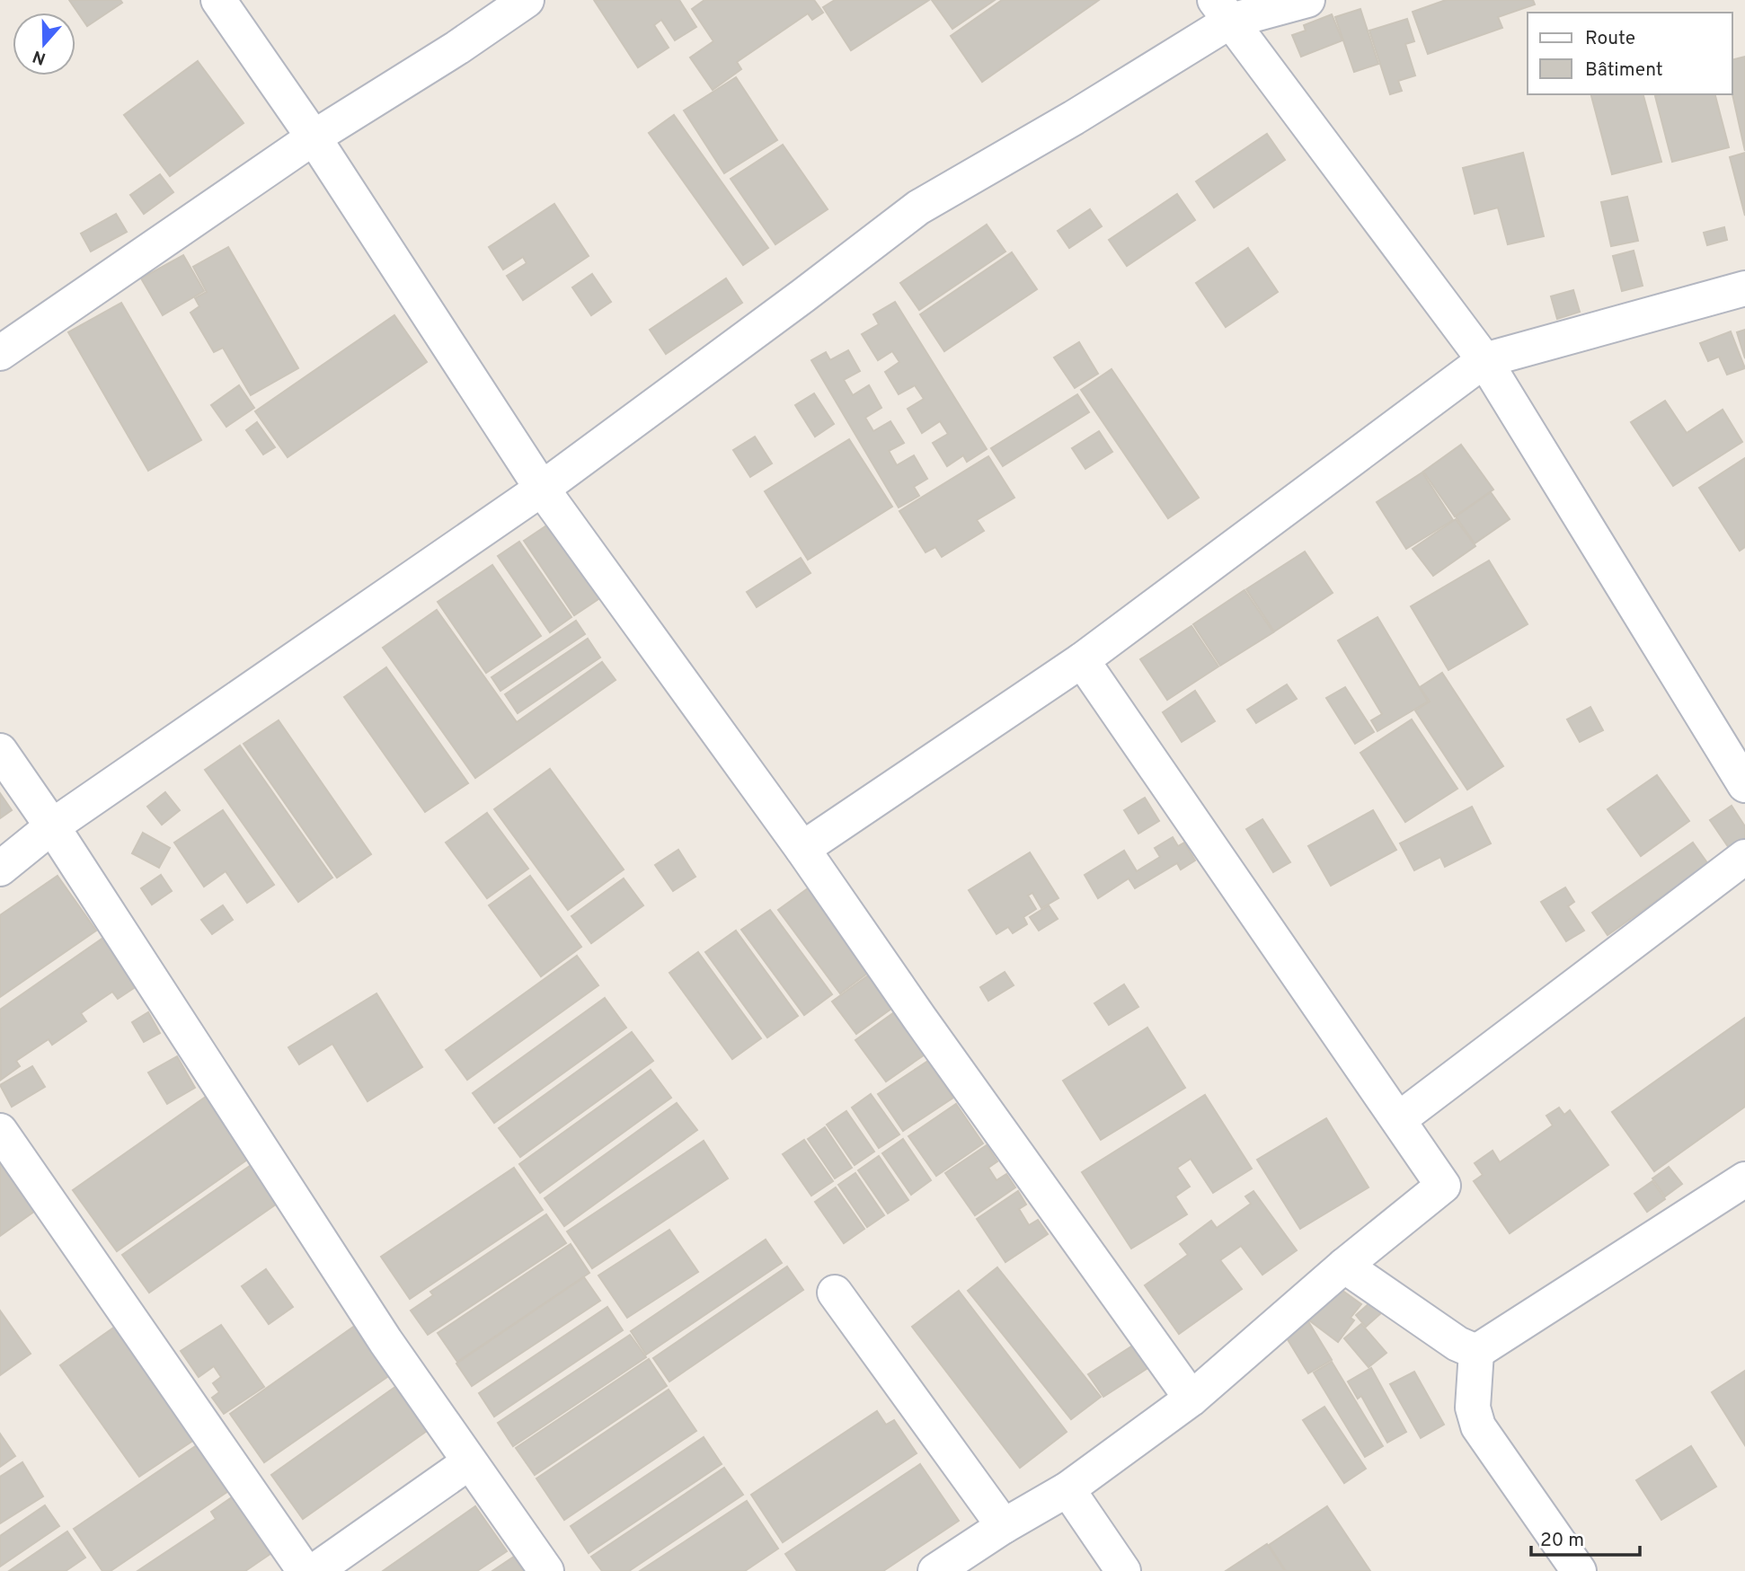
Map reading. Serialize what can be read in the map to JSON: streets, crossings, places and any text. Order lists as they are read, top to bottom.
{
  "legend": ["Route", "Bâtiment"],
  "scale_bar": "20 m",
  "north": "bottom"
}
